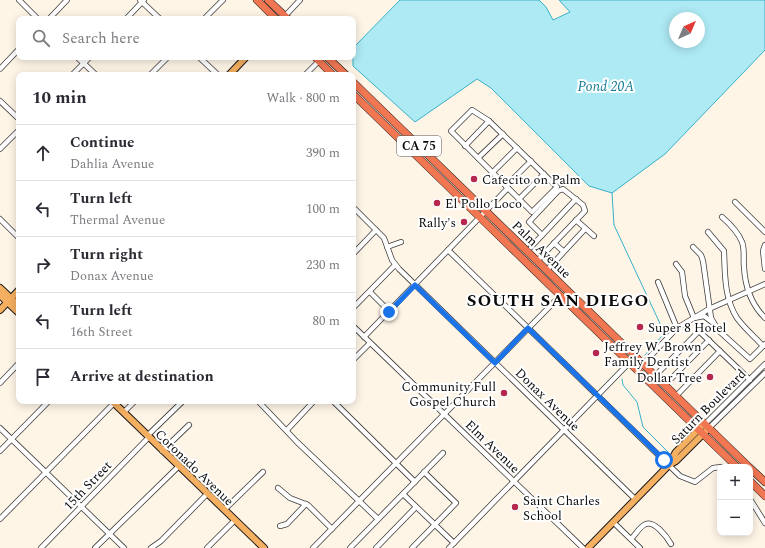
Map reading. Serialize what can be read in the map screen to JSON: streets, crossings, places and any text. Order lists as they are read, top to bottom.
{
  "streets": {
    "highway": ["CA 75", "Palm Avenue"],
    "main road": ["Saturn Boulevard", "Coronado Avenue"],
    "street": ["Donax Avenue", "Elm Avenue", "15th Street"]
  },
  "crossings": [
    ["Palm Avenue", "Saturn Boulevard"],
    ["Donax Avenue", "Saturn Boulevard"],
    ["Coronado Avenue", "15th Street"]
  ],
  "districts": ["SOUTH SAN DIEGO"],
  "water": ["Pond 20A"],
  "places": [
    "Cafecito on Palm",
    "El Pollo Loco",
    "Rally's",
    "Super 8 Hotel",
    "Jeffrey W. Brown Family Dentist",
    "Dollar Tree",
    "Community Full Gospel Church",
    "Saint Charles School"
  ],
  "north": "top right",
  "page": {
    "search": "Search here",
    "heading": ["10 min", "Walk · 800 m"],
    "list": [
      ["Continue", "Dahlia Avenue", "390 m"],
      ["Turn left", "Thermal Avenue", "100 m"],
      ["Turn right", "Donax Avenue", "230 m"],
      ["Turn left", "16th Street", "80 m"],
      "Arrive at destination"
    ],
    "map_buttons": ["+", "−"]
  }
}
